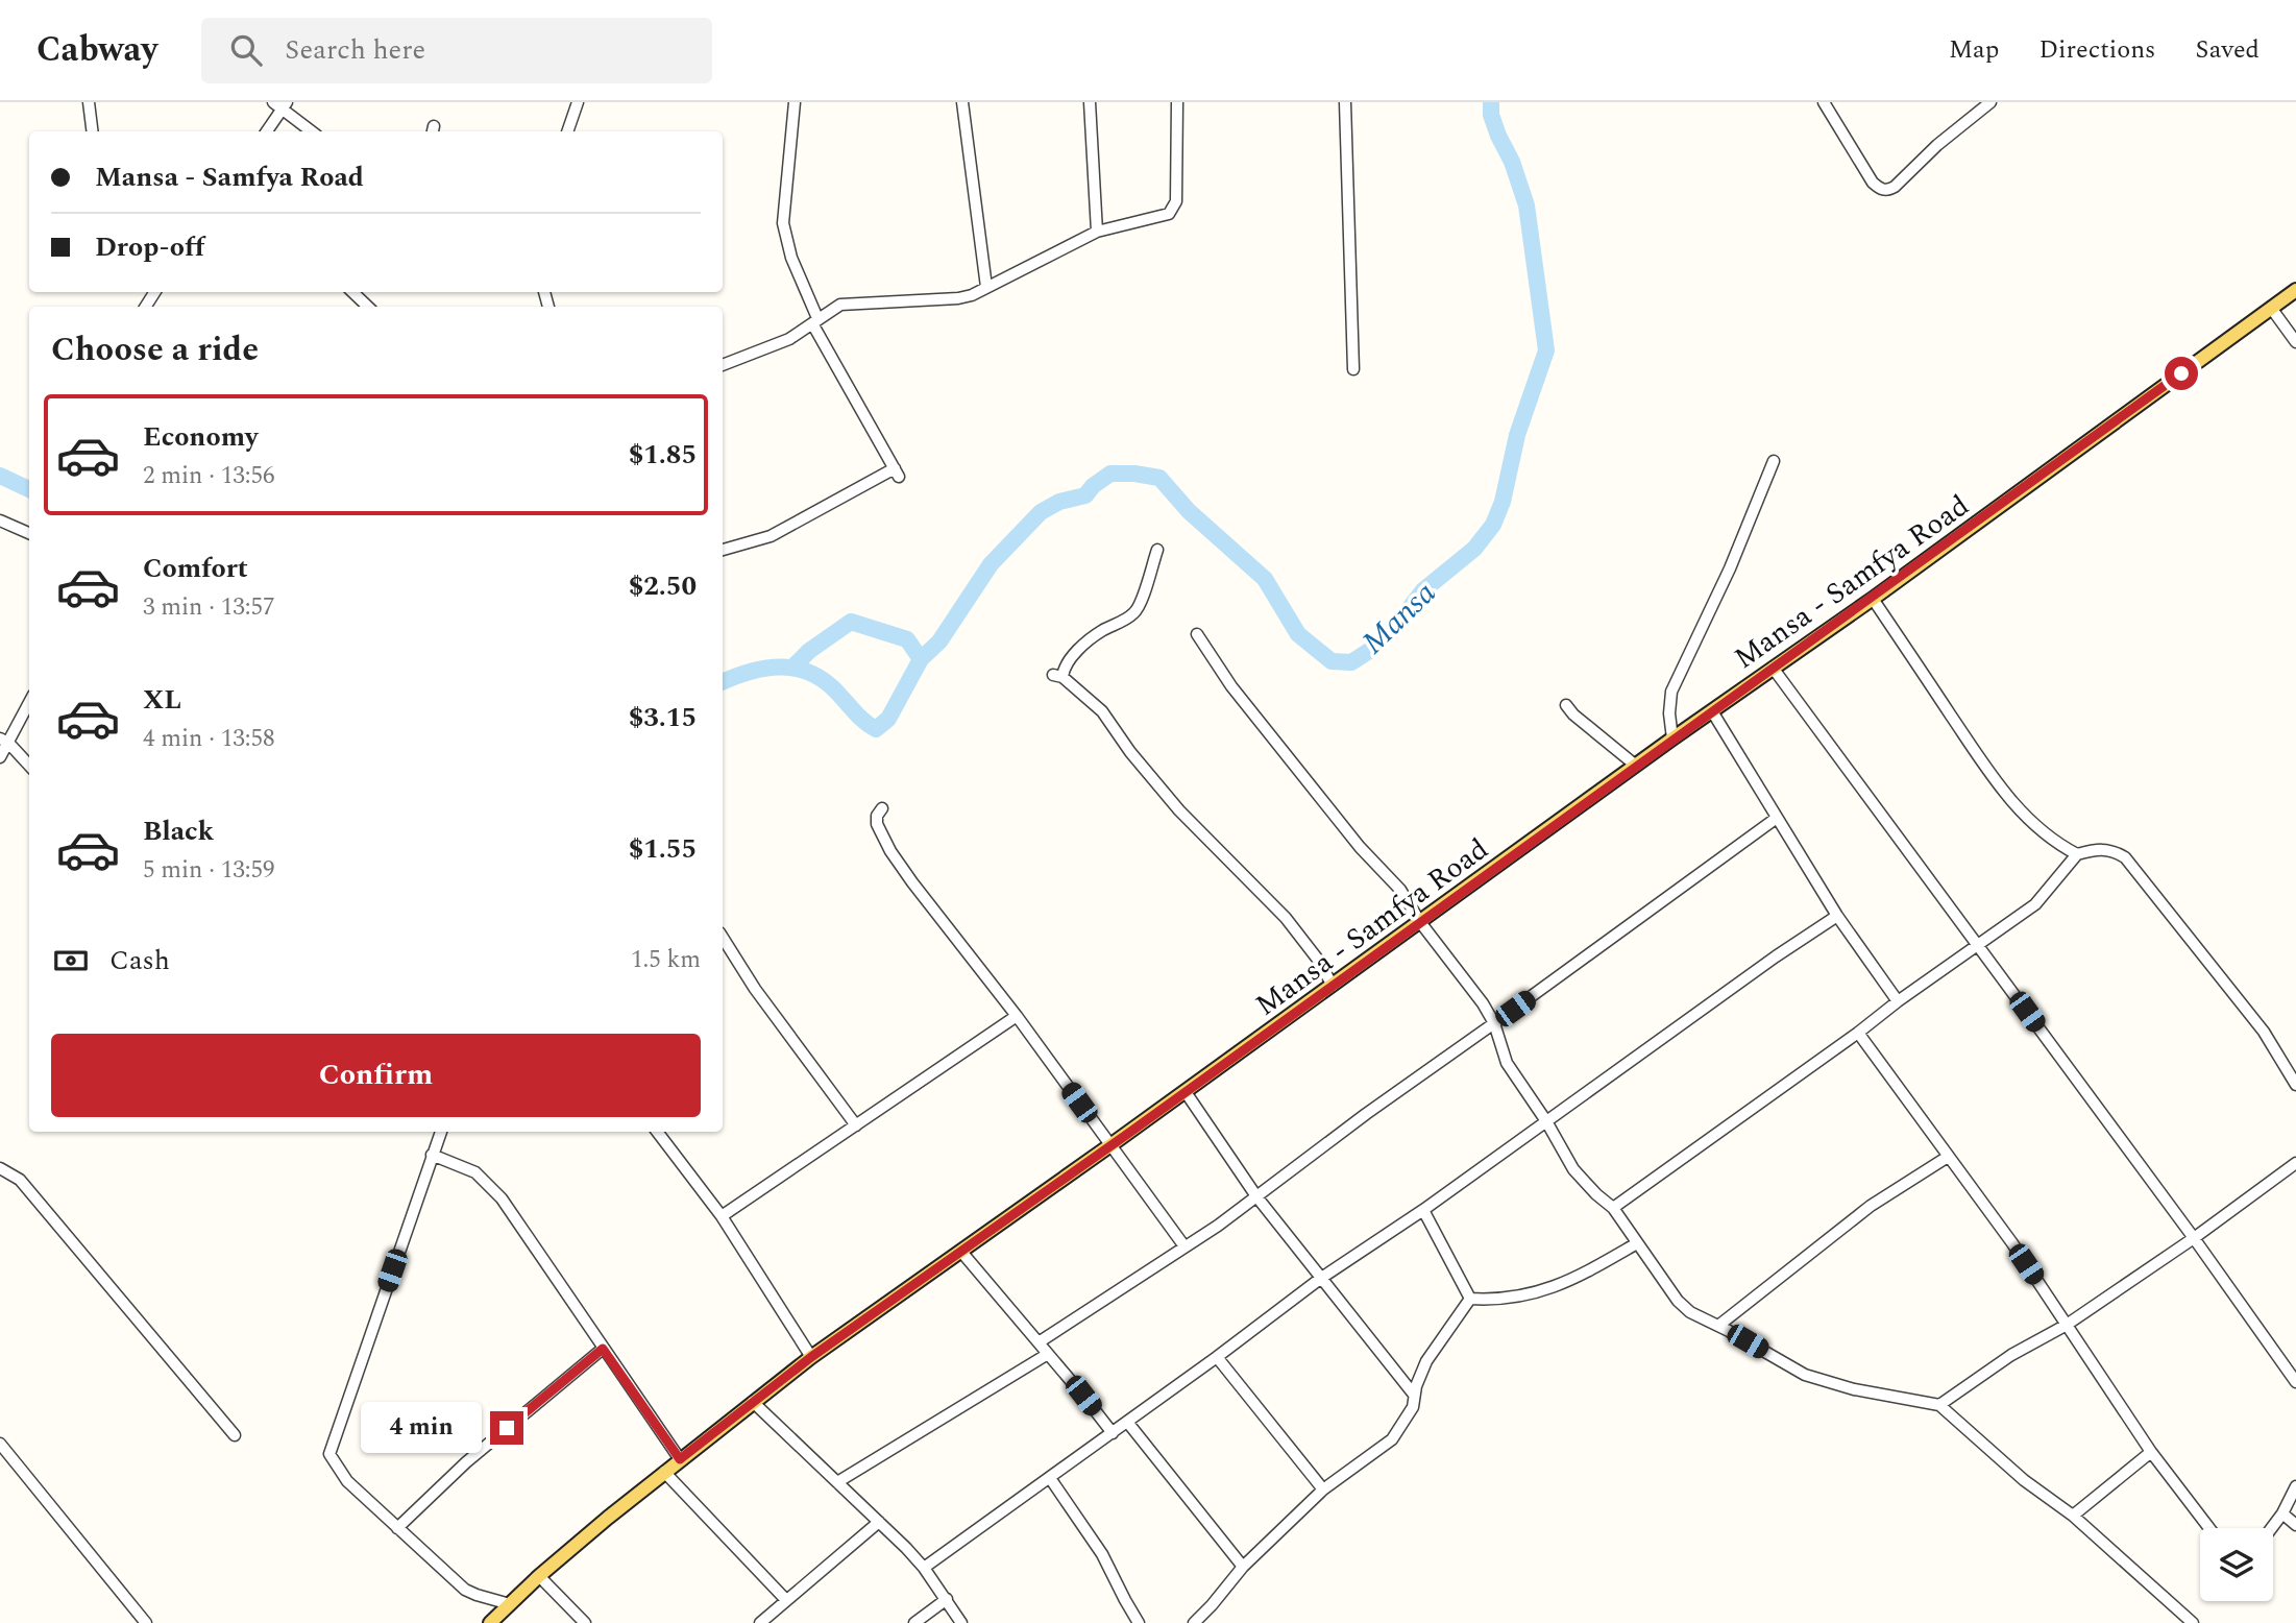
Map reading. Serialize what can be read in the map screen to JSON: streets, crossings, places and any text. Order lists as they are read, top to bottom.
{
  "streets": {
    "main road": ["Mansa - Samfya Road"]
  },
  "water": ["Mansa"],
  "page": {
    "header": "Cabway",
    "search": "Search here",
    "nav": ["Map", "Directions", "Saved"],
    "banner": ["Mansa - Samfya Road", "Drop-off"],
    "heading": "Choose a ride",
    "list": [
      {
        "name": "Economy",
        "note": "2 min · 13:56",
        "value": "$1.85"
      },
      {
        "name": "Comfort",
        "note": "3 min · 13:57",
        "value": "$2.50"
      },
      {
        "name": "XL",
        "note": "4 min · 13:58",
        "value": "$3.15"
      },
      {
        "name": "Black",
        "note": "5 min · 13:59",
        "value": "$1.55"
      }
    ],
    "pay": ["Cash", "1.5 km"],
    "buttons": "Confirm",
    "bubble": "4 min"
  }
}
